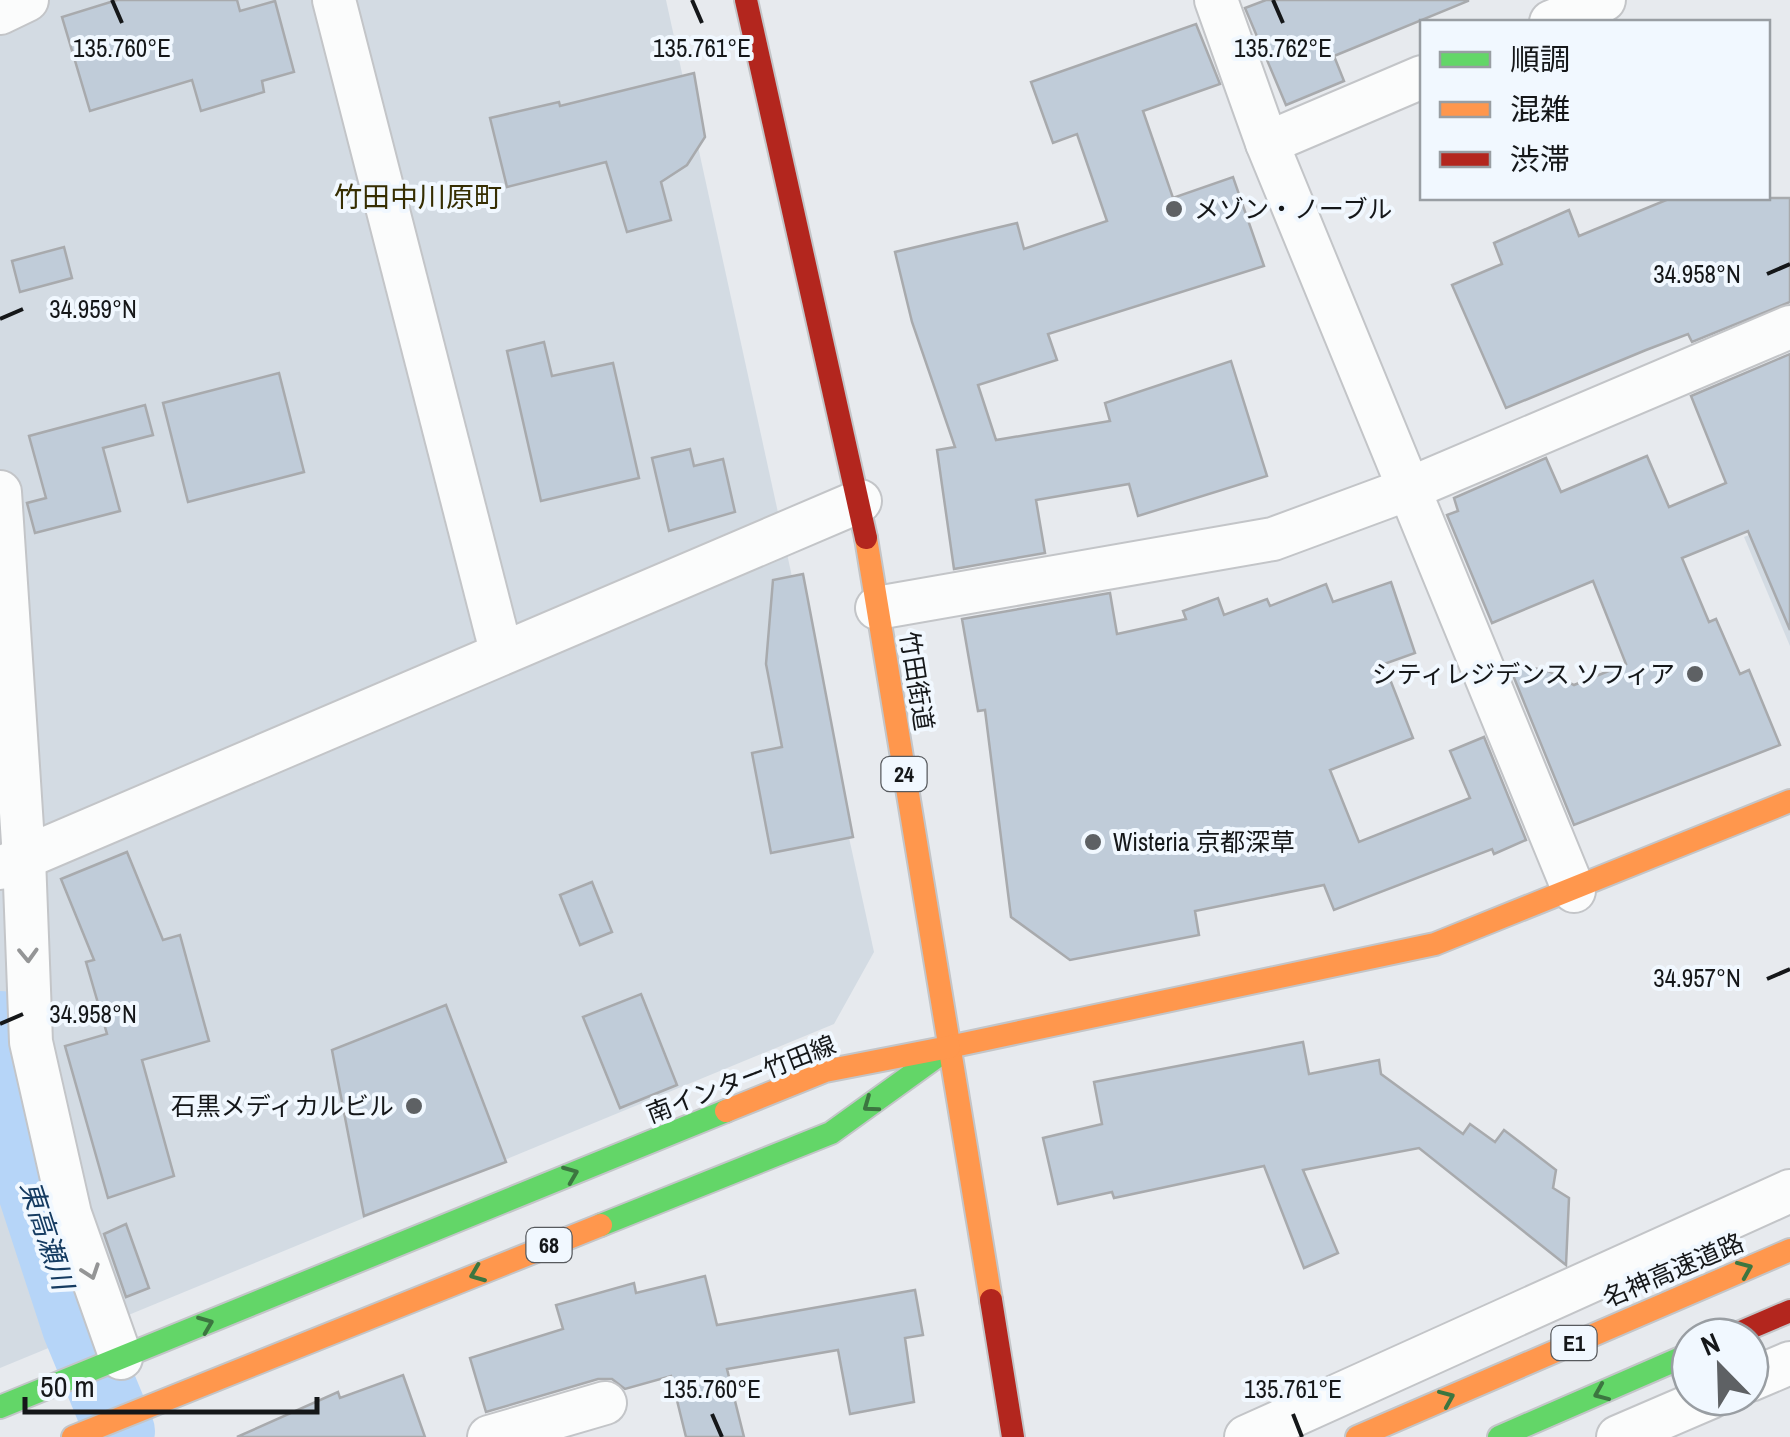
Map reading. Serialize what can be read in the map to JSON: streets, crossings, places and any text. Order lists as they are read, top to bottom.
{
  "streets": {
    "main road": [
      "竹田街道",
      "24",
      "南インター竹田線",
      "68",
      "名神高速道路",
      "E1"
    ]
  },
  "crossings": [
    ["竹田街道", "南インター竹田線"],
    ["竹田街道", "68"],
    ["南インター竹田線", "68"]
  ],
  "districts": ["竹田中川原町"],
  "water": ["東高瀬川"],
  "places": [
    "メゾン・ノーブル",
    "シティレジデンス ソフィア",
    "Wisteria 京都深草",
    "石黒メディカルビル"
  ],
  "legend": ["順調", "混雑", "渋滞"],
  "scale_bar": "50 m",
  "north": "top left",
  "coordinates": [
    "135.760°E",
    "135.761°E",
    "135.762°E",
    "34.958°N",
    "34.959°N",
    "34.957°N"
  ]
}
